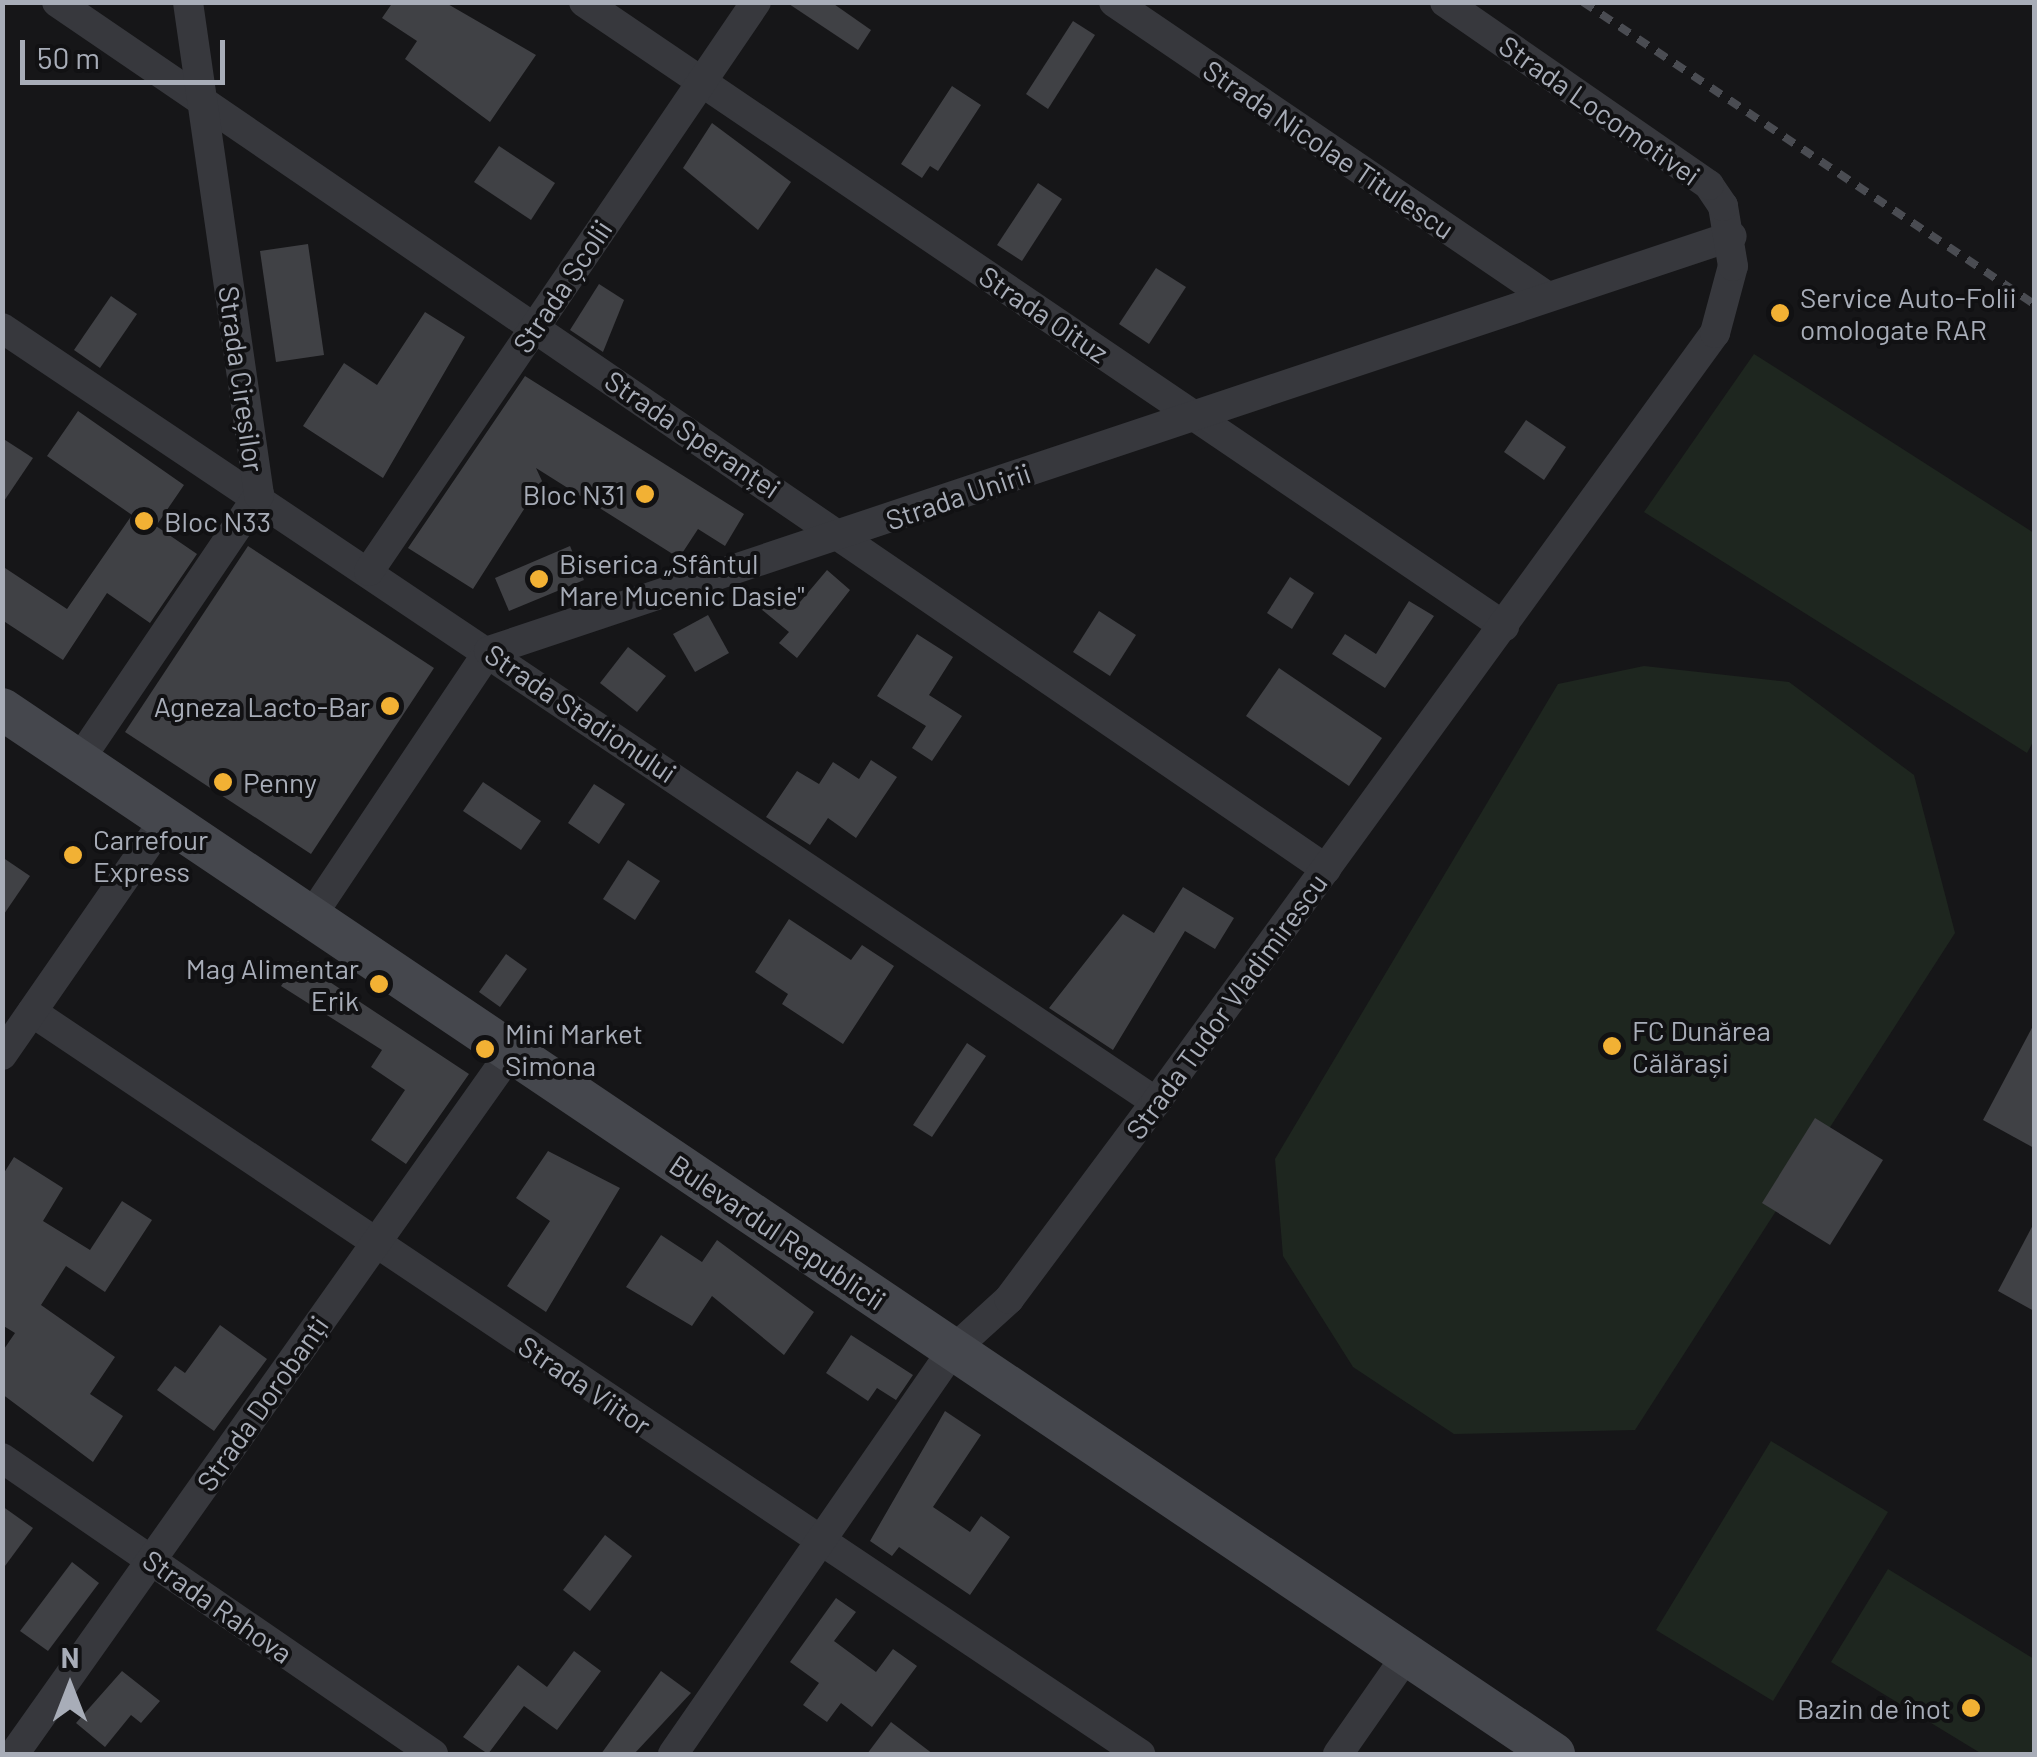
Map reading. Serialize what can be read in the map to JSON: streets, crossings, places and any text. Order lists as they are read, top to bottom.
{
  "streets": {
    "main road": ["Bulevardul Republicii"],
    "street": [
      "Strada Locomotivei",
      "Strada Nicolae Titulescu",
      "Strada Școlii",
      "Strada Oituz",
      "Strada Cireșilor",
      "Strada Speranței",
      "Strada Unirii",
      "Strada Stadionului",
      "Strada Tudor Vladimirescu",
      "Strada Viitor",
      "Strada Dorobanți",
      "Strada Rahova"
    ]
  },
  "crossings": [
    ["Strada Locomotivei", "Strada Unirii"],
    ["Strada Locomotivei", "Strada Tudor Vladimirescu"],
    ["Strada Nicolae Titulescu", "Strada Unirii"],
    ["Strada Școlii", "Strada Oituz"],
    ["Strada Școlii", "Strada Speranței"],
    ["Strada Școlii", "Strada Stadionului"],
    ["Strada Oituz", "Strada Unirii"],
    ["Strada Oituz", "Strada Tudor Vladimirescu"],
    ["Strada Cireșilor", "Strada Speranței"],
    ["Strada Cireșilor", "Strada Stadionului"],
    ["Strada Cireșilor", "Bulevardul Republicii"],
    ["Strada Speranței", "Strada Unirii"],
    ["Strada Speranței", "Strada Tudor Vladimirescu"],
    ["Strada Unirii", "Strada Stadionului"],
    ["Strada Unirii", "Strada Tudor Vladimirescu"],
    ["Strada Stadionului", "Strada Tudor Vladimirescu"],
    ["Strada Tudor Vladimirescu", "Bulevardul Republicii"],
    ["Strada Tudor Vladimirescu", "Strada Viitor"],
    ["Bulevardul Republicii", "Strada Dorobanți"],
    ["Strada Viitor", "Strada Dorobanți"],
    ["Strada Dorobanți", "Strada Rahova"]
  ],
  "places": [
    "Service Auto-Folii omologate RAR",
    "Bloc N31",
    "Bloc N33",
    "Biserica „Sfântul Mare Mucenic Dasie\"",
    "Agneza Lacto-Bar",
    "Penny",
    "Carrefour Express",
    "Mag Alimentar Erik",
    "FC Dunărea Călărași",
    "Mini Market Simona",
    "Bazin de înot"
  ],
  "scale_bar": "50 m",
  "north": "top"
}
